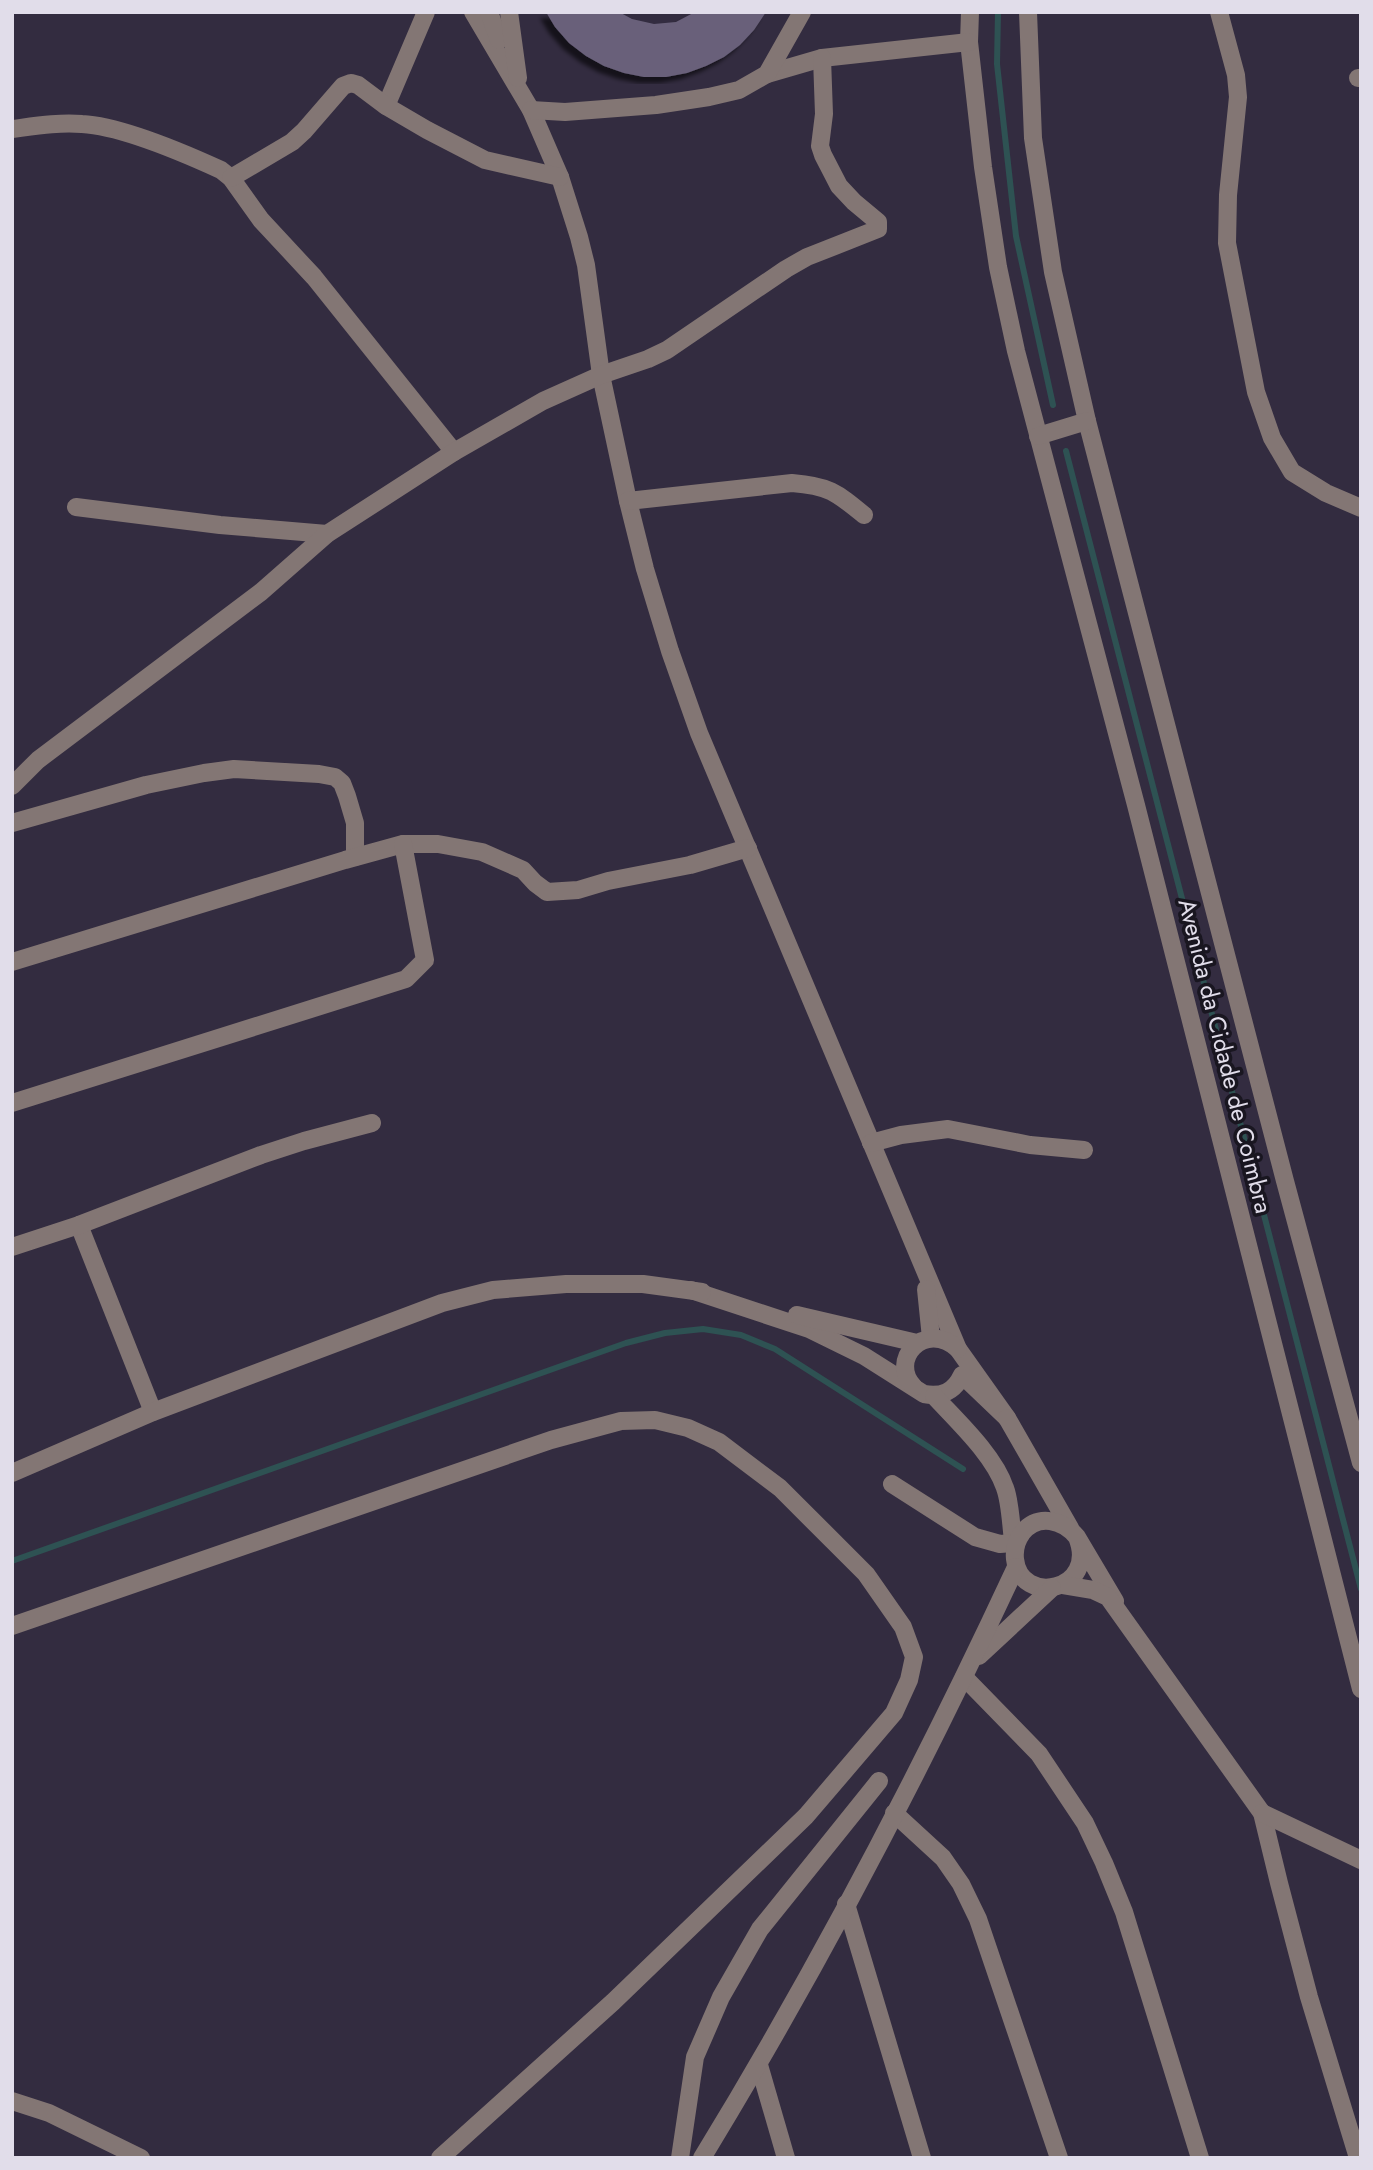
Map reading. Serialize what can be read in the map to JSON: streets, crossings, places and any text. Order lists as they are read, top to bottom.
{
  "streets": {
    "street": ["Avenida da Cidade de Coimbra"]
  }
}
